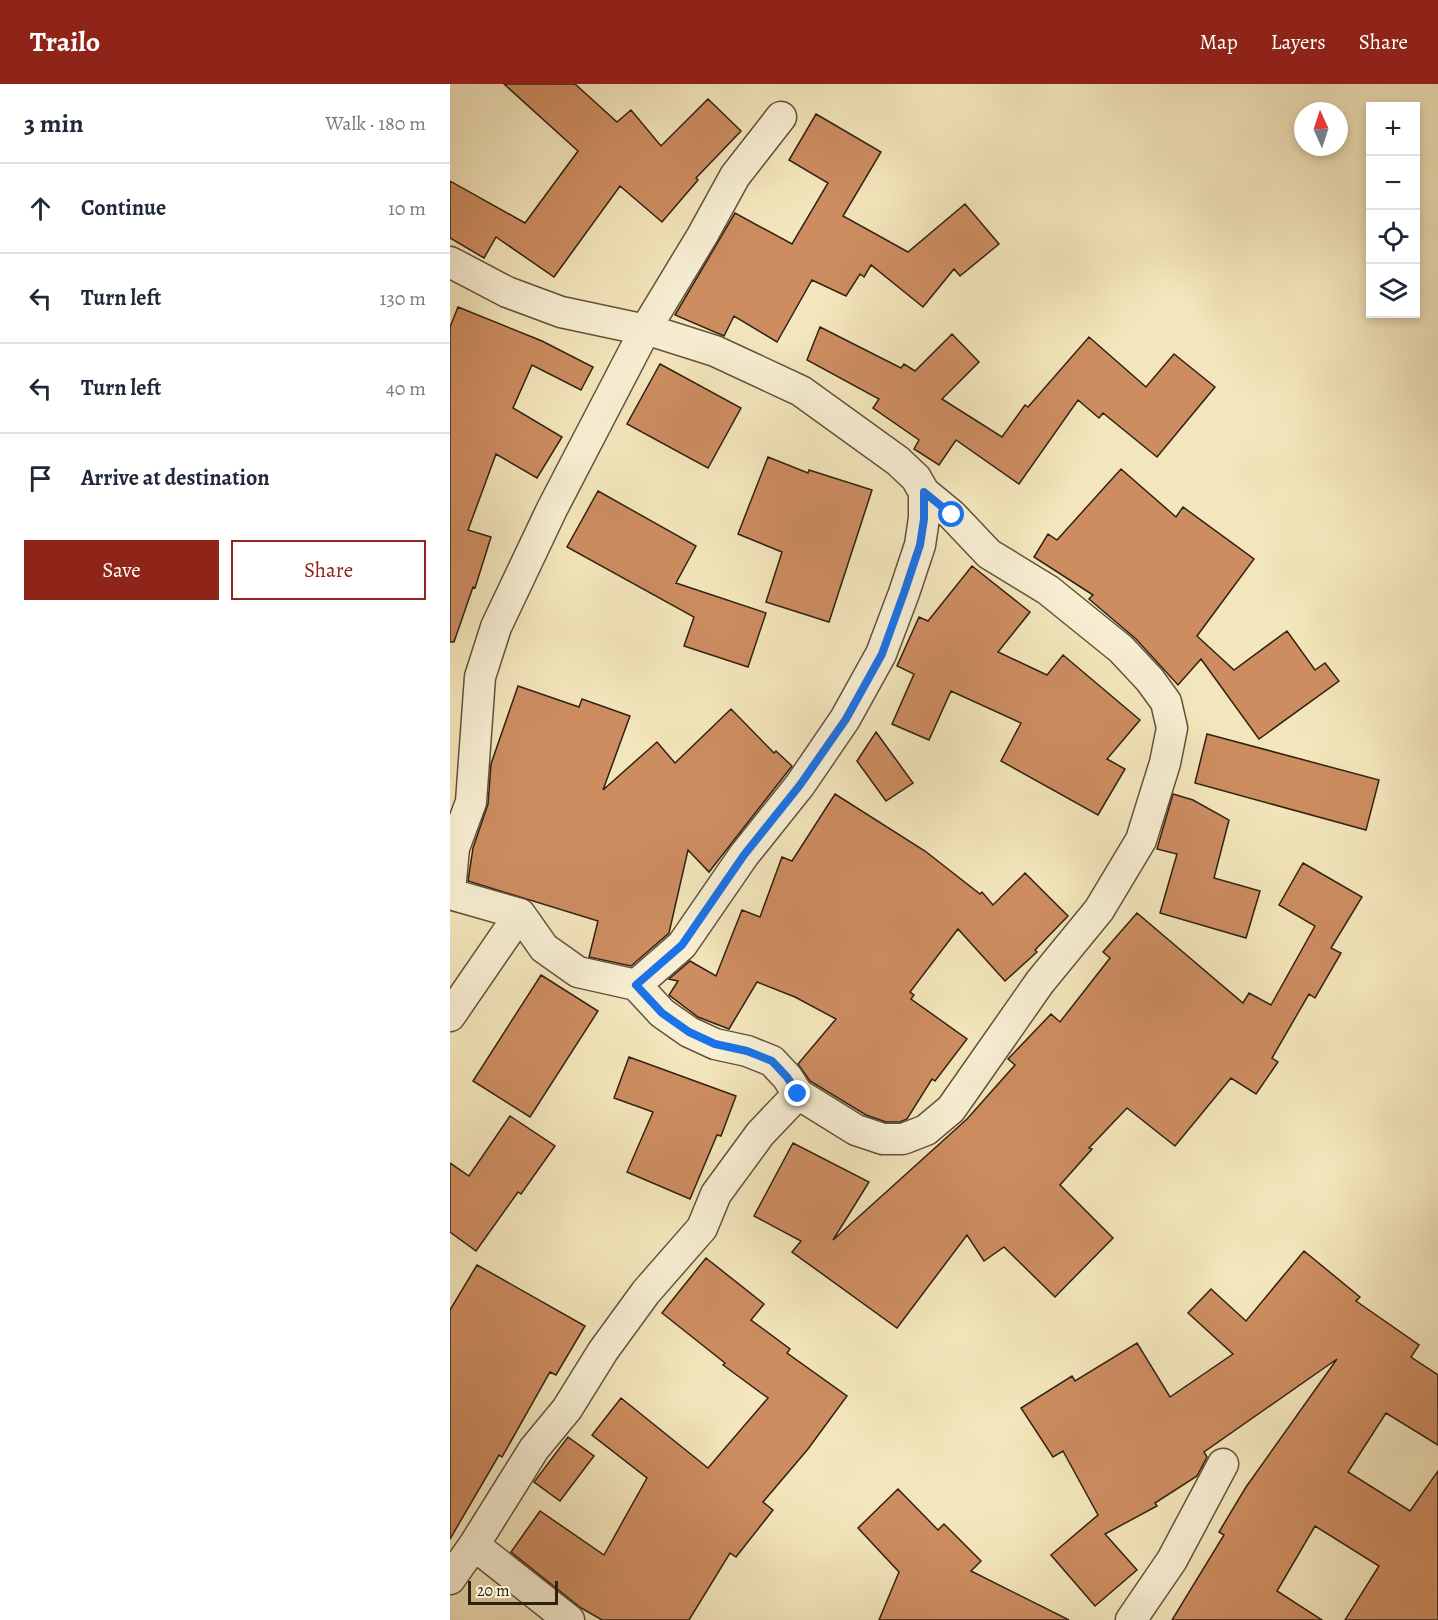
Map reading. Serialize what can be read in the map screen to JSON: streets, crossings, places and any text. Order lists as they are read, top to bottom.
{
  "scale_bar": "20 m",
  "north": "top",
  "page": {
    "header": "Trailo",
    "nav": ["Map", "Layers", "Share"],
    "heading": ["3 min", "Walk · 180 m"],
    "map_buttons": ["+", "−"],
    "list": [
      ["Continue", "10 m"],
      ["Turn left", "130 m"],
      ["Turn left", "40 m"],
      "Arrive at destination"
    ],
    "buttons": ["Save", "Share"],
    "scale": "20 m"
  }
}
